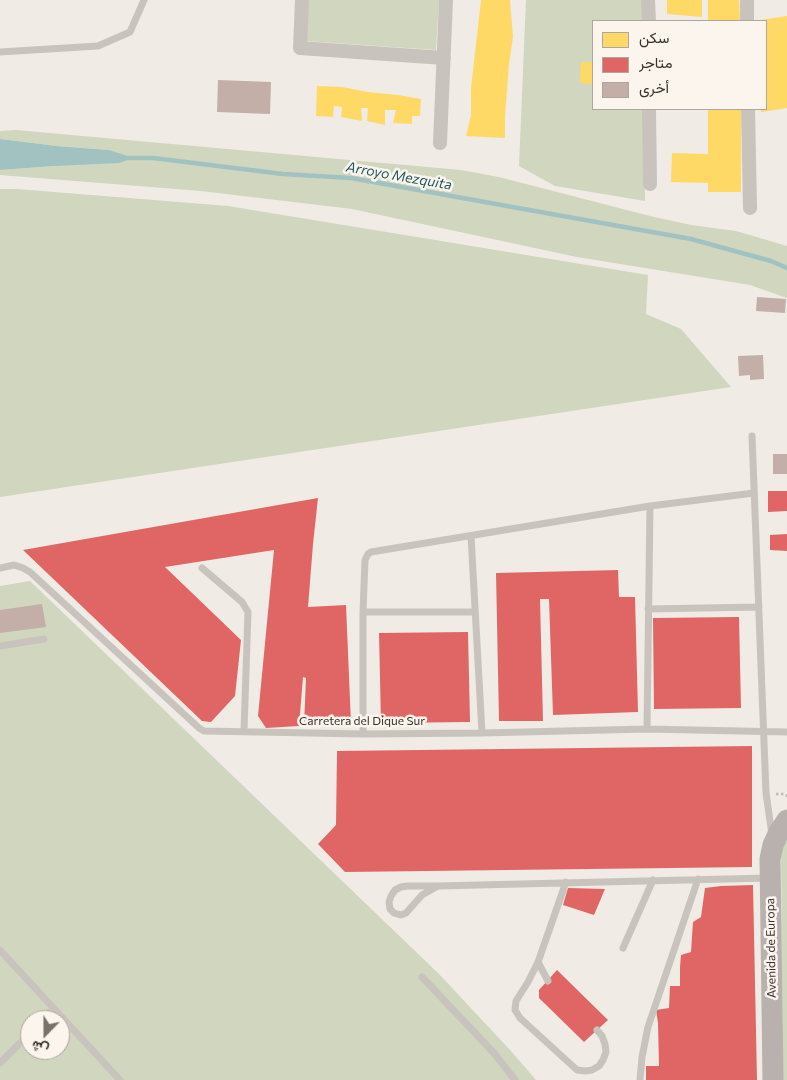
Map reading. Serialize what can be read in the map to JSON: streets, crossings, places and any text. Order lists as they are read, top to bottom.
{
  "streets": {
    "main road": ["Avenida de Europa"],
    "lane": ["Carretera del Dique Sur"]
  },
  "water": ["Arroyo Mezquita"],
  "legend": ["سكن", "متاجر", "أخرى"],
  "north": "bottom"
}
